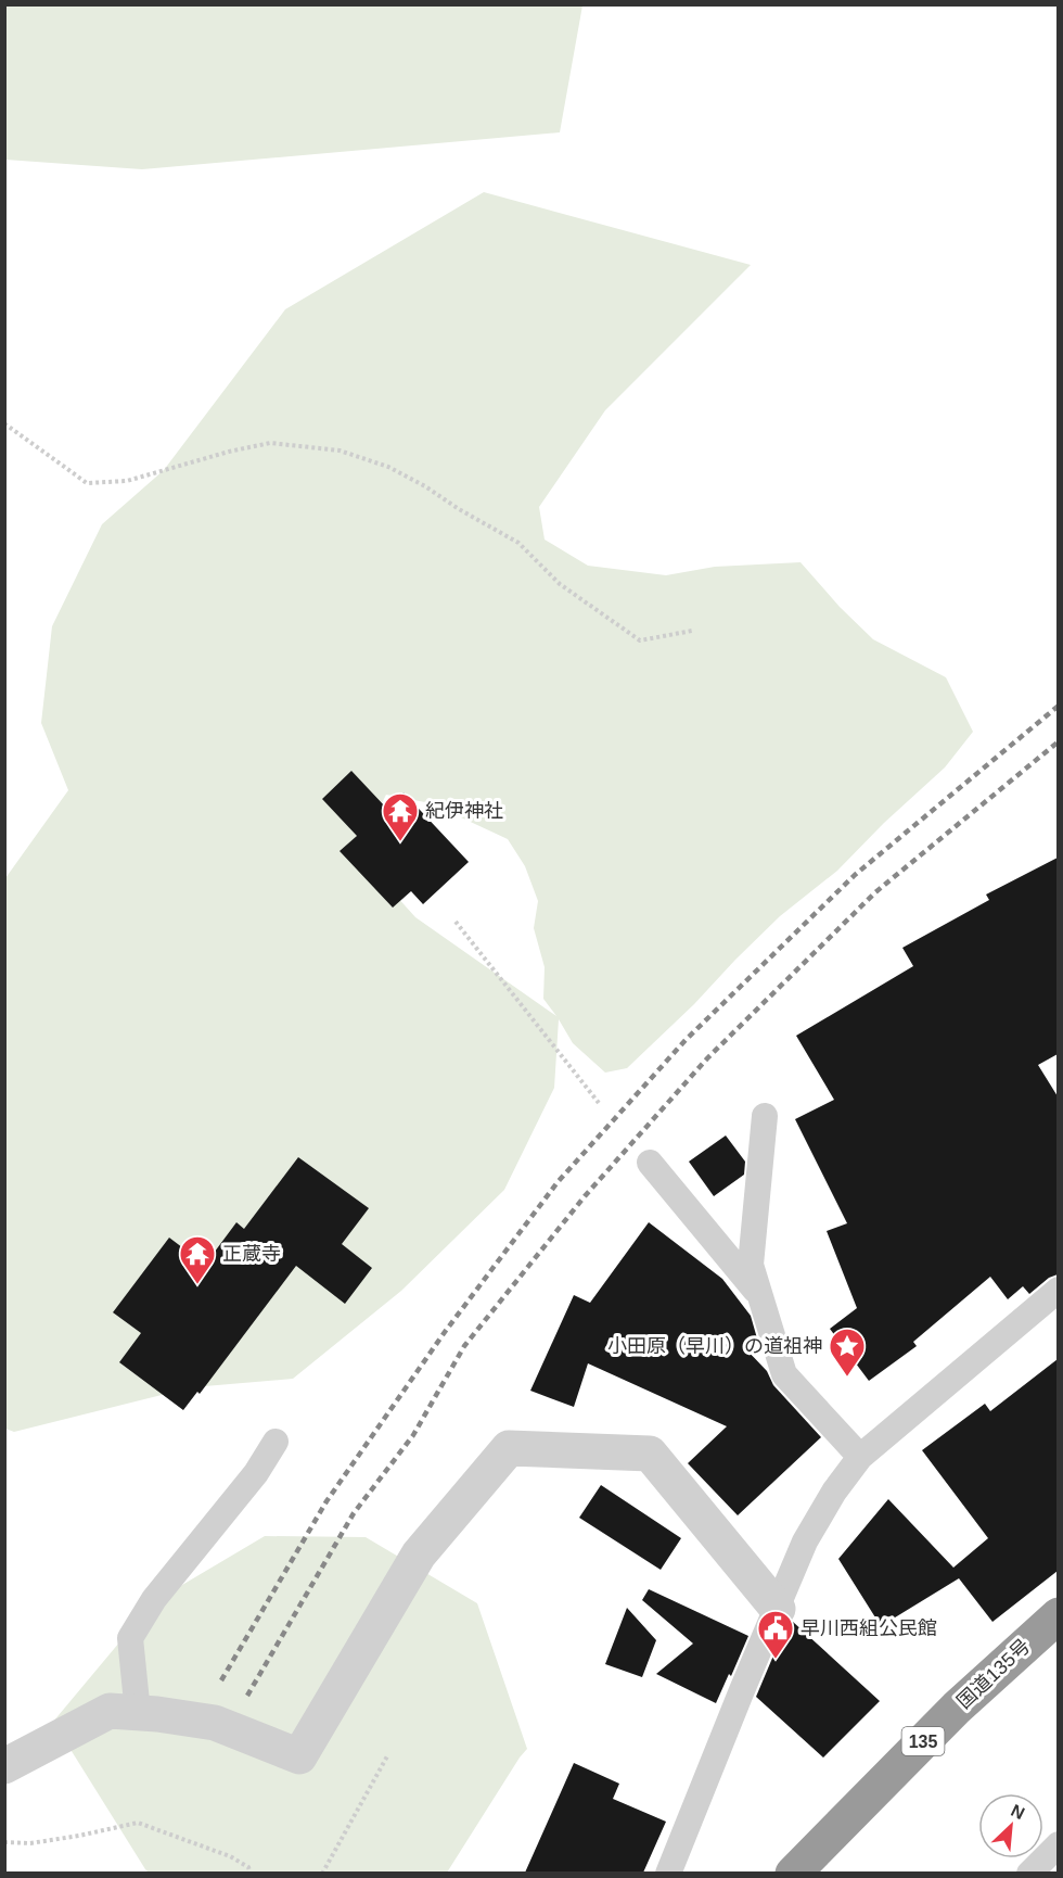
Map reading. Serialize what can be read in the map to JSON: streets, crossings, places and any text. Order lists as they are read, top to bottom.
{
  "streets": {
    "highway": ["国道135号", "135"]
  },
  "places": {
    "temple": ["紀伊神社", "正蔵寺"],
    "place": ["小田原（早川）の道祖神"],
    "public building": ["早川西組公民館"]
  },
  "north": "top right"
}
